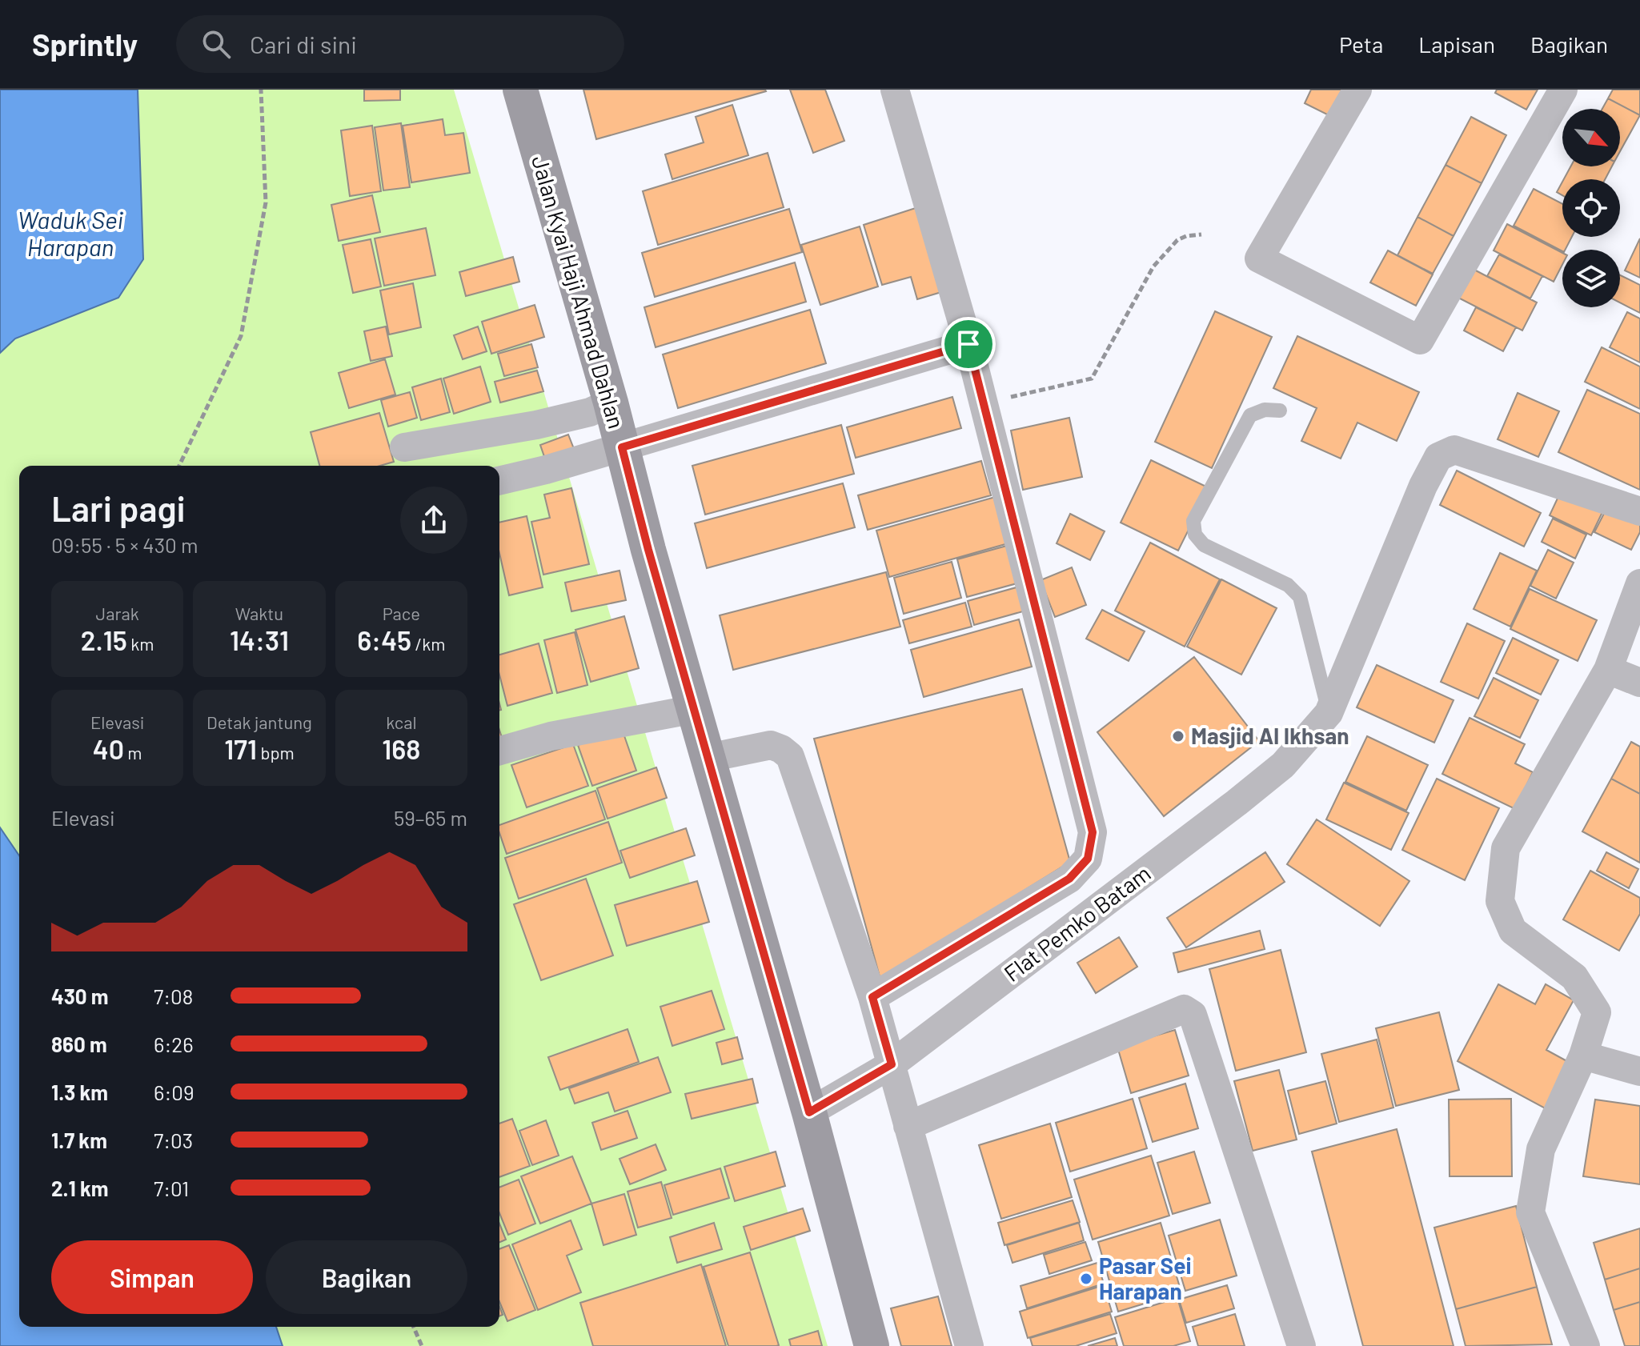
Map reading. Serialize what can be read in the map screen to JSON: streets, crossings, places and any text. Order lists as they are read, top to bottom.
{
  "streets": {
    "main road": ["Jalan Kyai Haji Ahmad Dahlan"],
    "street": ["Flat Pemko Batam"]
  },
  "crossings": [
    ["Jalan Kyai Haji Ahmad Dahlan", "Flat Pemko Batam"]
  ],
  "water": ["Waduk Sei Harapan"],
  "places": ["Masjid Al Ikhsan", "Pasar Sei Harapan"],
  "north": "bottom right",
  "page": {
    "header": "Sprintly",
    "search": "Cari di sini",
    "nav": ["Peta", "Lapisan", "Bagikan"],
    "heading": ["Lari pagi", "09:55 · 5 × 430 m"],
    "stats": [
      ["Jarak", "2.15 km"],
      ["Waktu", "14:31"],
      ["Pace", "6:45 /km"],
      ["Elevasi", "40 m"],
      ["Detak jantung", "171 bpm"],
      ["kcal", "168"]
    ],
    "chart": ["Elevasi", "59–65 m"],
    "list": [
      {
        "name": "430 m",
        "note": "7:08"
      },
      {
        "name": "860 m",
        "note": "6:26"
      },
      {
        "name": "1.3 km",
        "note": "6:09"
      },
      {
        "name": "1.7 km",
        "note": "7:03"
      },
      {
        "name": "2.1 km",
        "note": "7:01"
      }
    ],
    "buttons": ["Simpan", "Bagikan"]
  }
}
